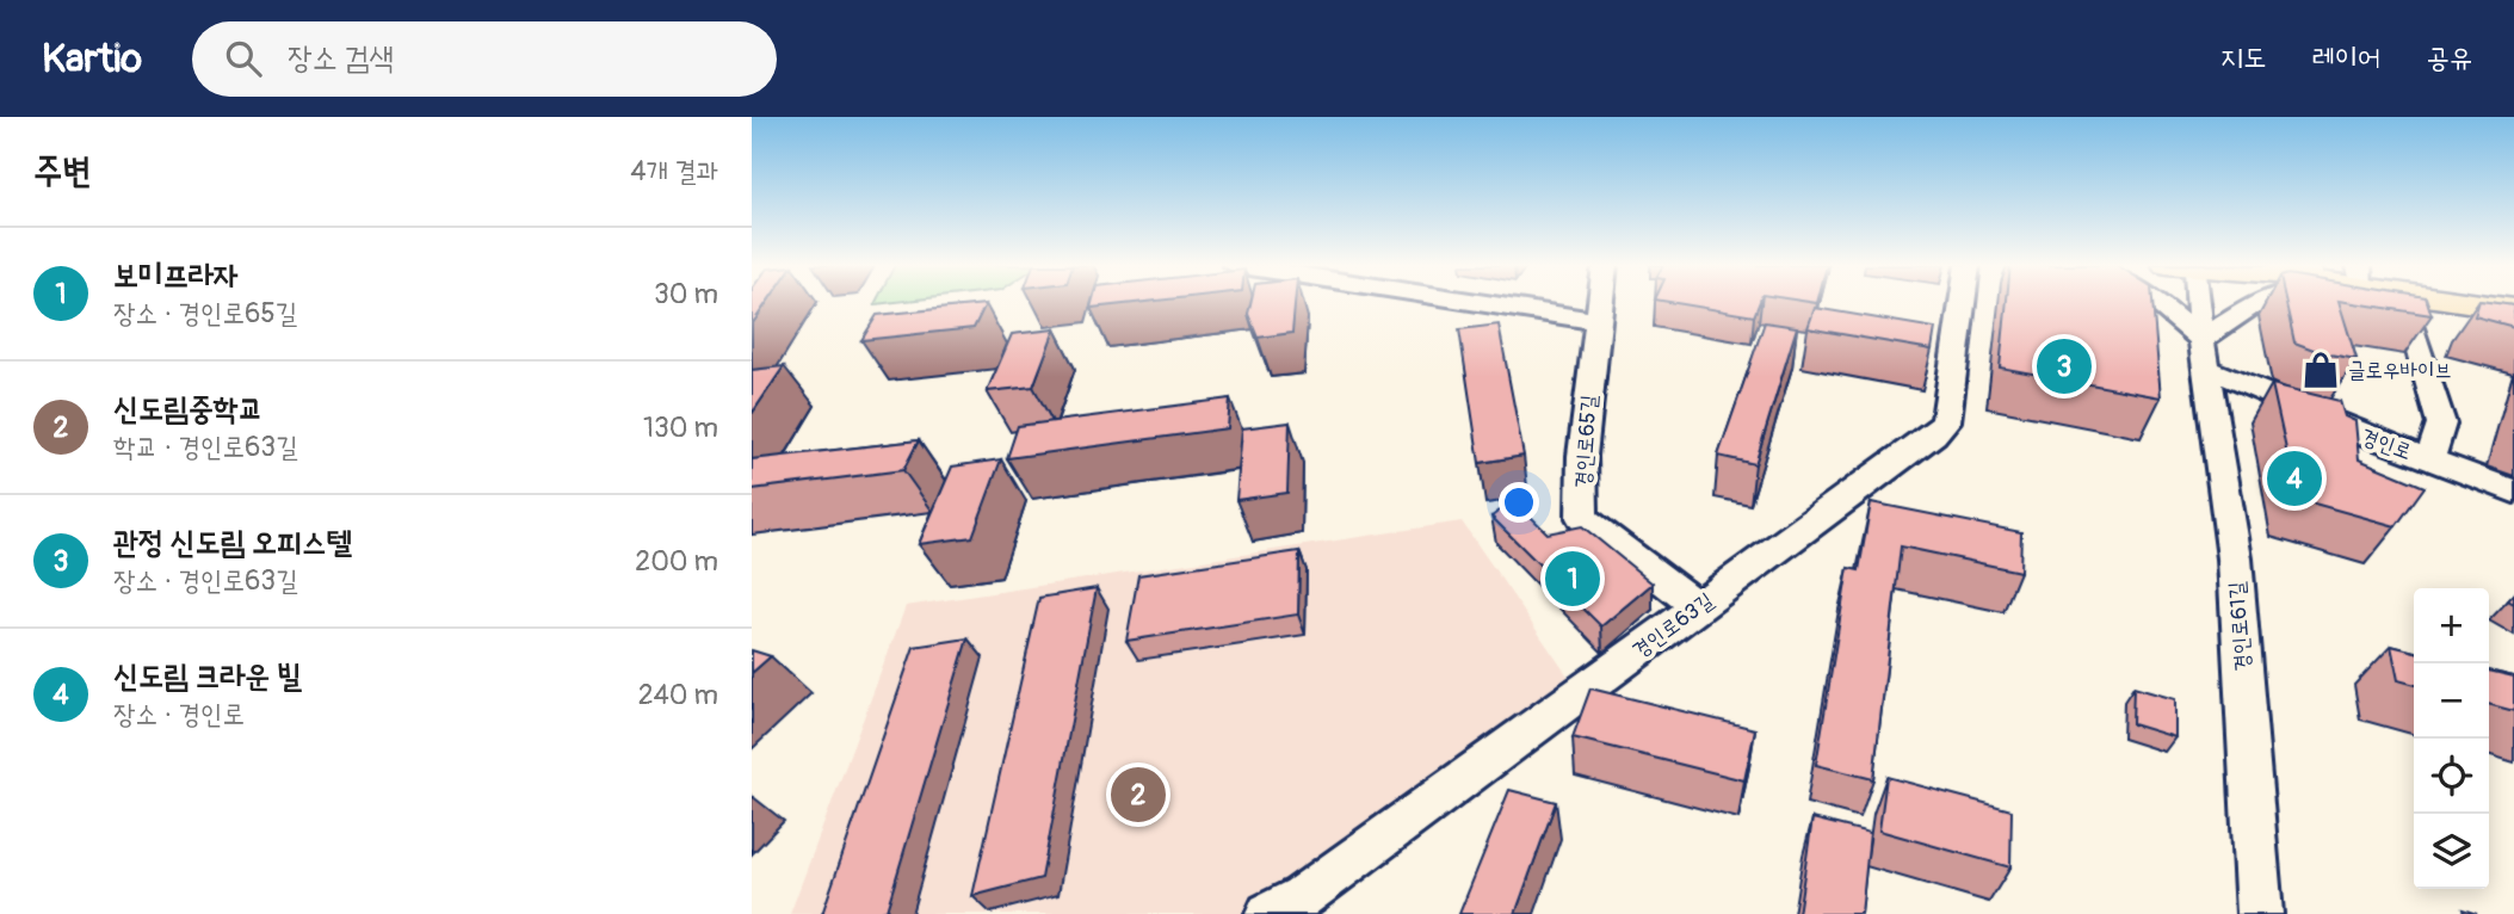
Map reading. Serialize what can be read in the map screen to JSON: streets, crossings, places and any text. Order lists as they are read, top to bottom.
{
  "streets": {
    "street": [
      "경인로65길",
      "경인로",
      "경인로63길",
      "경인로61길"
    ]
  },
  "crossings": [
    ["경인로65길", "경인로63길"],
    ["경인로", "경인로61길"]
  ],
  "places": {
    "shop": ["글로우바이브"]
  },
  "page": {
    "header": "Kartio",
    "search": "장소 검색",
    "nav": ["지도", "레이어", "공유"],
    "heading": ["주변", "4개 결과"],
    "list": [
      {
        "mark": "1",
        "name": "보미프라자",
        "note": "장소 · 경인로65길",
        "value": "30 m"
      },
      {
        "mark": "2",
        "name": "신도림중학교",
        "note": "학교 · 경인로63길",
        "value": "130 m"
      },
      {
        "mark": "3",
        "name": "관정 신도림 오피스텔",
        "note": "장소 · 경인로63길",
        "value": "200 m"
      },
      {
        "mark": "4",
        "name": "신도림 크라운 빌",
        "note": "장소 · 경인로",
        "value": "240 m"
      }
    ],
    "pins": [
      "3",
      "4",
      "1",
      "2"
    ],
    "map_buttons": ["+", "−"]
  }
}
